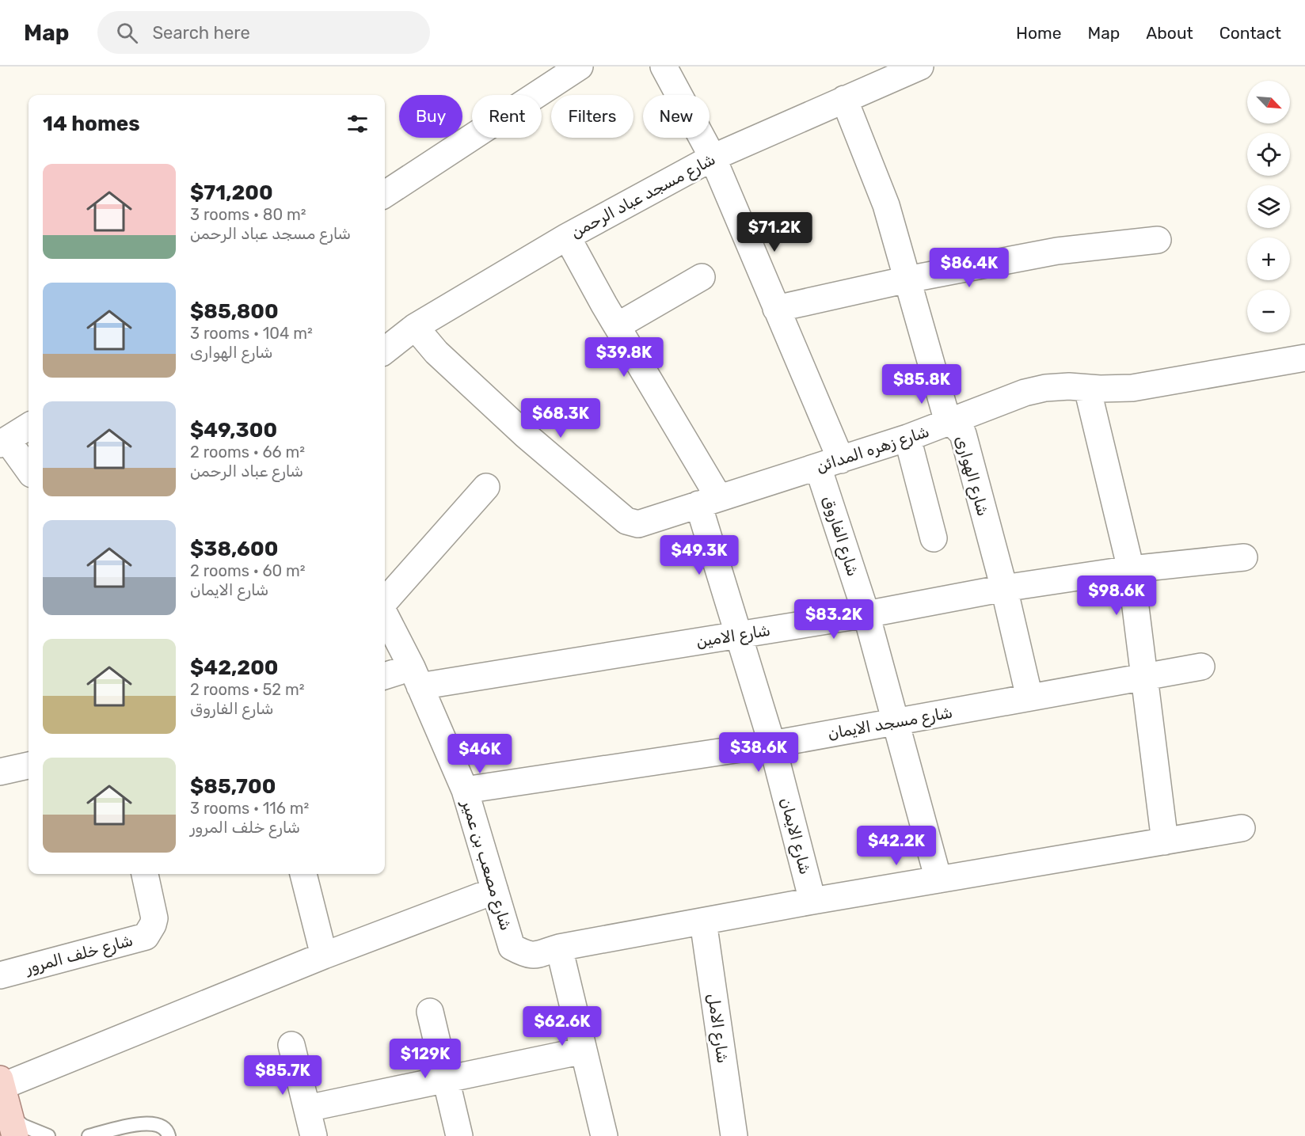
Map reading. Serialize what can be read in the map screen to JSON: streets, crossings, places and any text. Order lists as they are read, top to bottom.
{
  "streets": {
    "street": [
      "شارع مسجد عباد الرحمن",
      "شارع زهره المدائن",
      "شارع الهوارى",
      "شارع الفاروق",
      "شارع الامين",
      "شارع مسجد الايمان",
      "شارع الايمان",
      "شارع مصعب بن عمير",
      "شارع خلف المرور",
      "شارع الامل"
    ]
  },
  "crossings": [
    ["شارع مسجد عباد الرحمن", "شارع زهره المدائن"],
    ["شارع مسجد عباد الرحمن", "شارع الهوارى"],
    ["شارع مسجد عباد الرحمن", "شارع الفاروق"],
    ["شارع مسجد عباد الرحمن", "شارع الايمان"],
    ["شارع زهره المدائن", "شارع الهوارى"],
    ["شارع زهره المدائن", "شارع الفاروق"],
    ["شارع زهره المدائن", "شارع الايمان"],
    ["شارع الهوارى", "شارع الامين"],
    ["شارع الهوارى", "شارع مسجد الايمان"],
    ["شارع الفاروق", "شارع الامين"],
    ["شارع الفاروق", "شارع مسجد الايمان"],
    ["شارع الفاروق", "شارع مصعب بن عمير"],
    ["شارع الامين", "شارع الايمان"],
    ["شارع الامين", "شارع مصعب بن عمير"],
    ["شارع مسجد الايمان", "شارع الايمان"],
    ["شارع مسجد الايمان", "شارع مصعب بن عمير"],
    ["شارع الايمان", "شارع مصعب بن عمير"],
    ["شارع مصعب بن عمير", "شارع الامل"]
  ],
  "north": "bottom right",
  "page": {
    "header": "Map",
    "search": "Search here",
    "nav": [
      "Home",
      "Map",
      "About",
      "Contact"
    ],
    "map_buttons": ["+", "−"],
    "chip": [
      "Buy",
      "Rent",
      "Filters",
      "New"
    ],
    "heading": "14 homes",
    "list": [
      {
        "name": "$71,200",
        "note": "3 rooms · 80 m² · شارع مسجد عباد الرحمن"
      },
      {
        "name": "$85,800",
        "note": "3 rooms · 104 m² · شارع الهوارى"
      },
      {
        "name": "$49,300",
        "note": "2 rooms · 66 m² · شارع عباد الرحمن"
      },
      {
        "name": "$38,600",
        "note": "2 rooms · 60 m² · شارع الايمان"
      },
      {
        "name": "$42,200",
        "note": "2 rooms · 52 m² · شارع الفاروق"
      },
      {
        "name": "$85,700",
        "note": "3 rooms · 116 m² · شارع خلف المرور"
      }
    ],
    "price": [
      "$71.2K",
      "$86.4K",
      "$39.8K",
      "$85.8K",
      "$68.3K",
      "$49.3K",
      "$98.6K",
      "$83.2K",
      "$38.6K",
      "$46K",
      "$42.2K",
      "$62.6K",
      "$129K",
      "$85.7K"
    ]
  }
}
